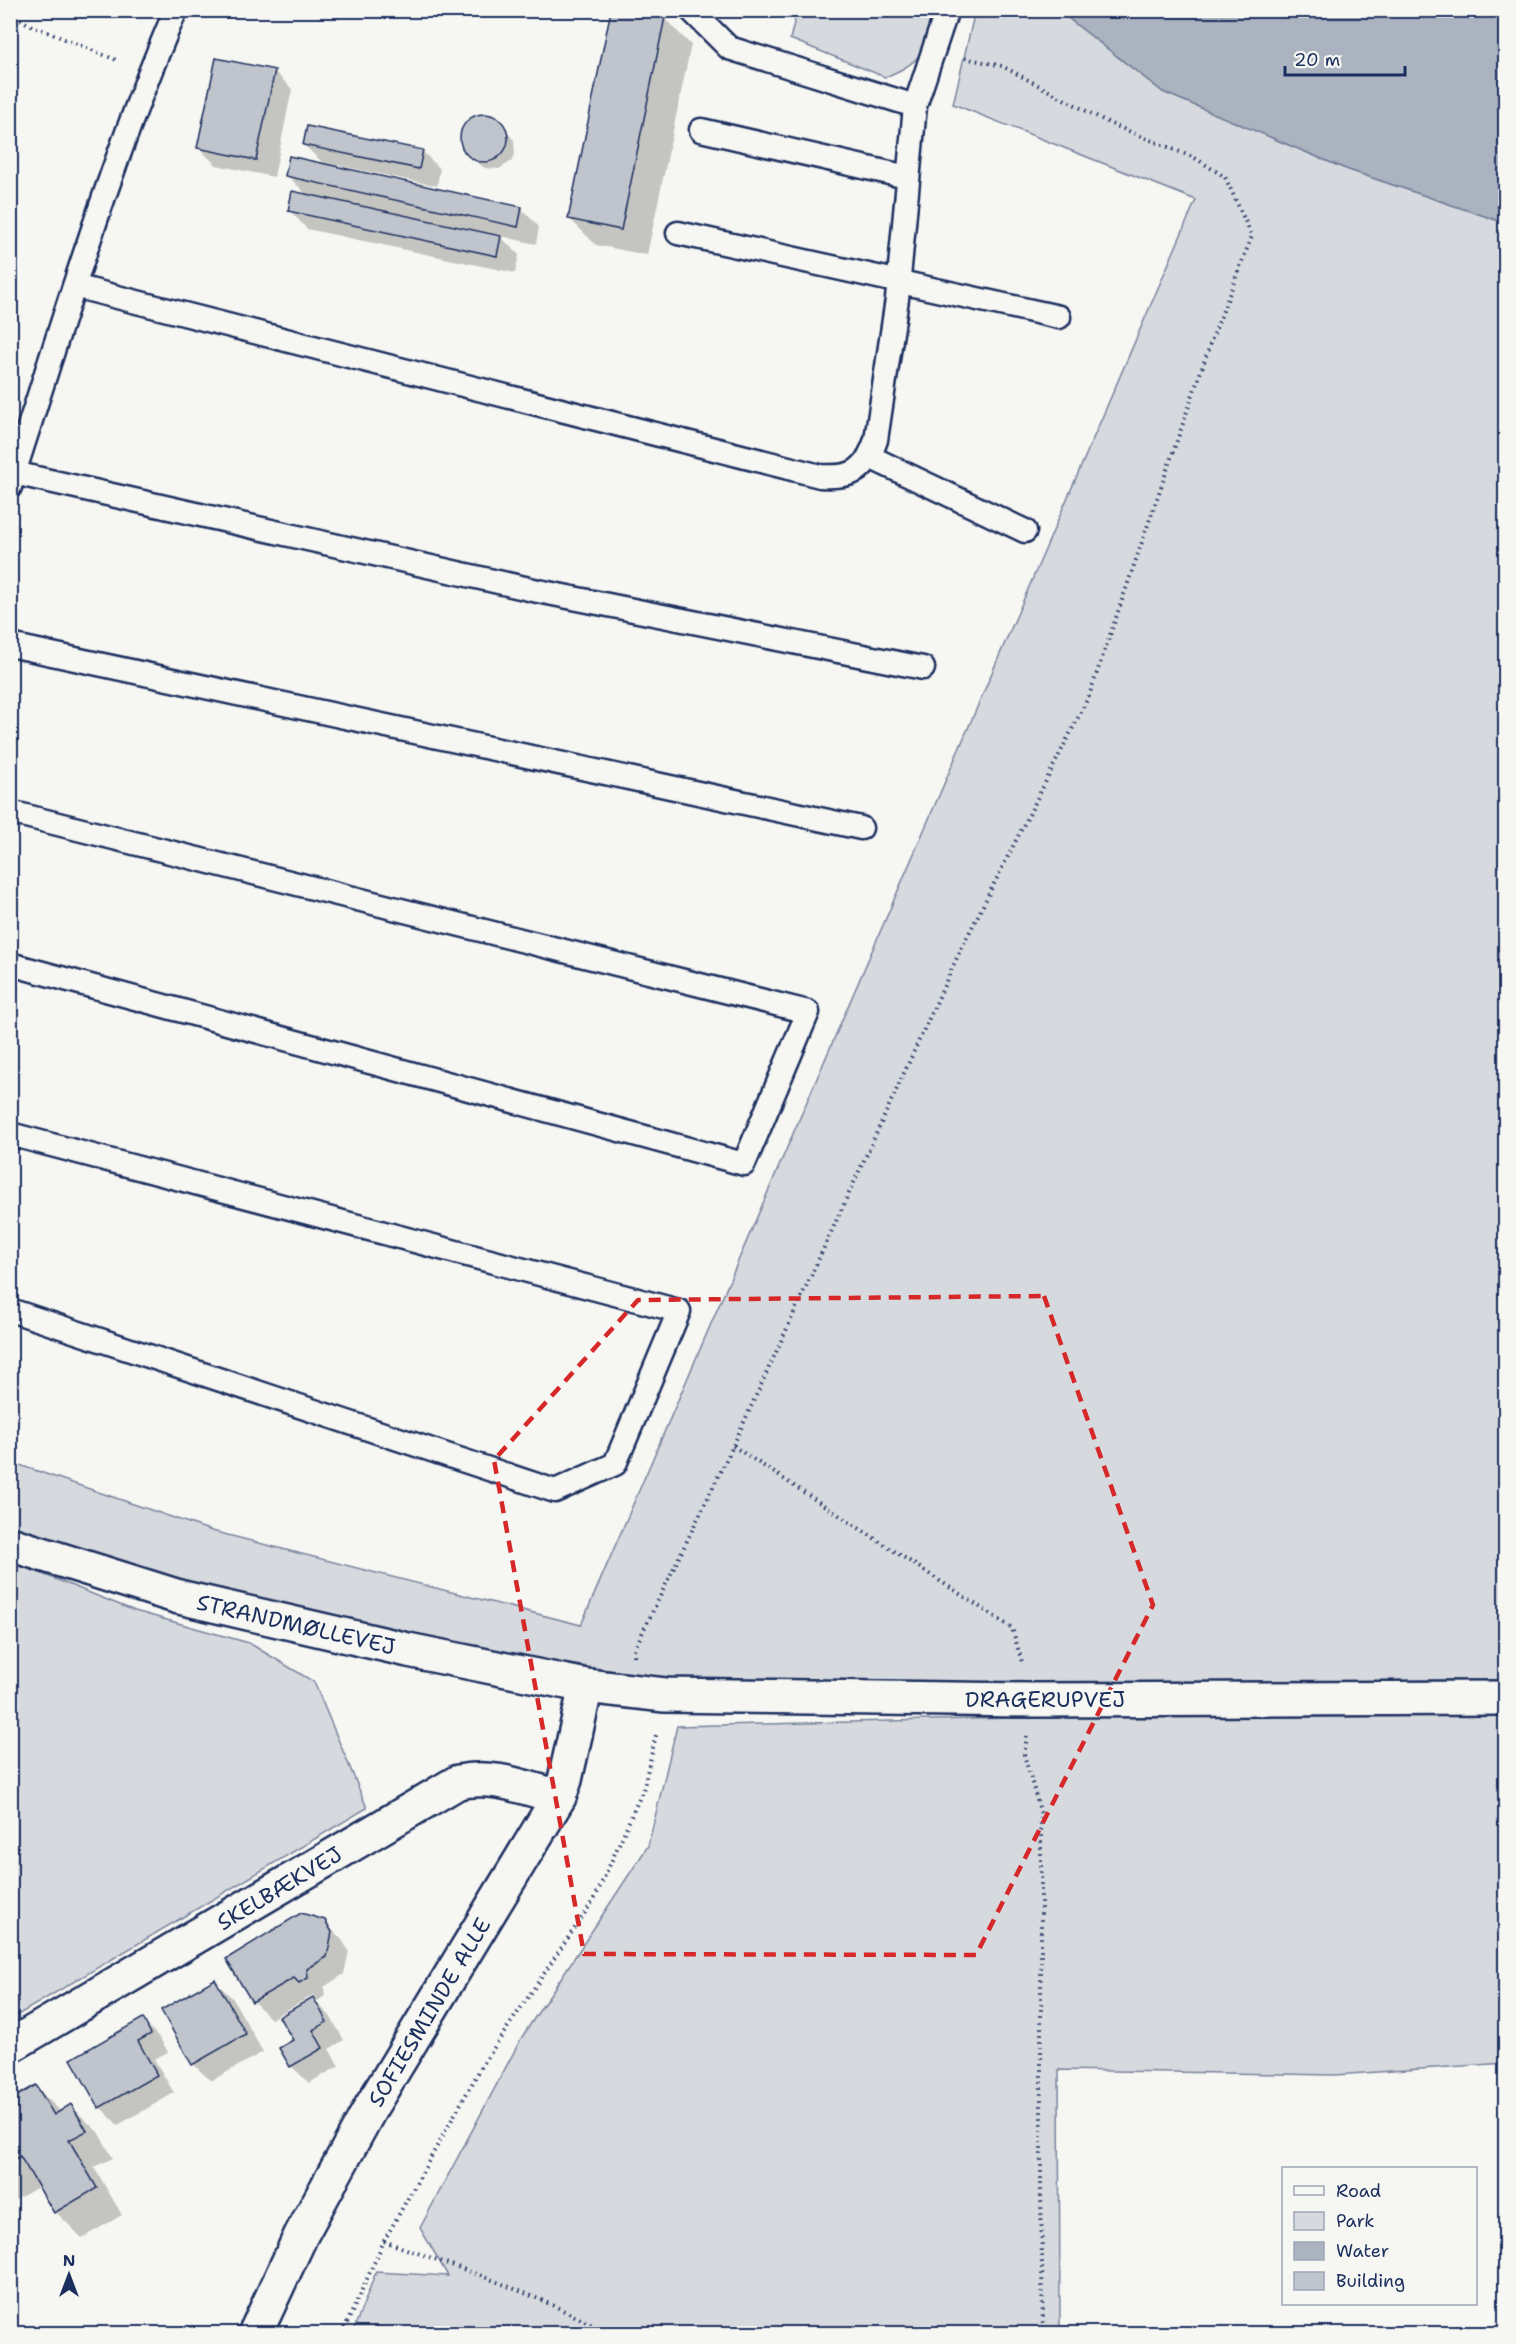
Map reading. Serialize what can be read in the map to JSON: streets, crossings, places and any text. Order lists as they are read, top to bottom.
{
  "streets": {
    "street": [
      "STRANDMØLLEVEJ",
      "DRAGERUPVEJ",
      "SKELBÆKVEJ",
      "SOFIESMINDE ALLE"
    ]
  },
  "crossings": [
    ["STRANDMØLLEVEJ", "DRAGERUPVEJ"],
    ["STRANDMØLLEVEJ", "SOFIESMINDE ALLE"],
    ["DRAGERUPVEJ", "SOFIESMINDE ALLE"],
    ["SKELBÆKVEJ", "SOFIESMINDE ALLE"]
  ],
  "legend": [
    "Road",
    "Park",
    "Water",
    "Building"
  ],
  "scale_bar": "20 m",
  "north": "top"
}
